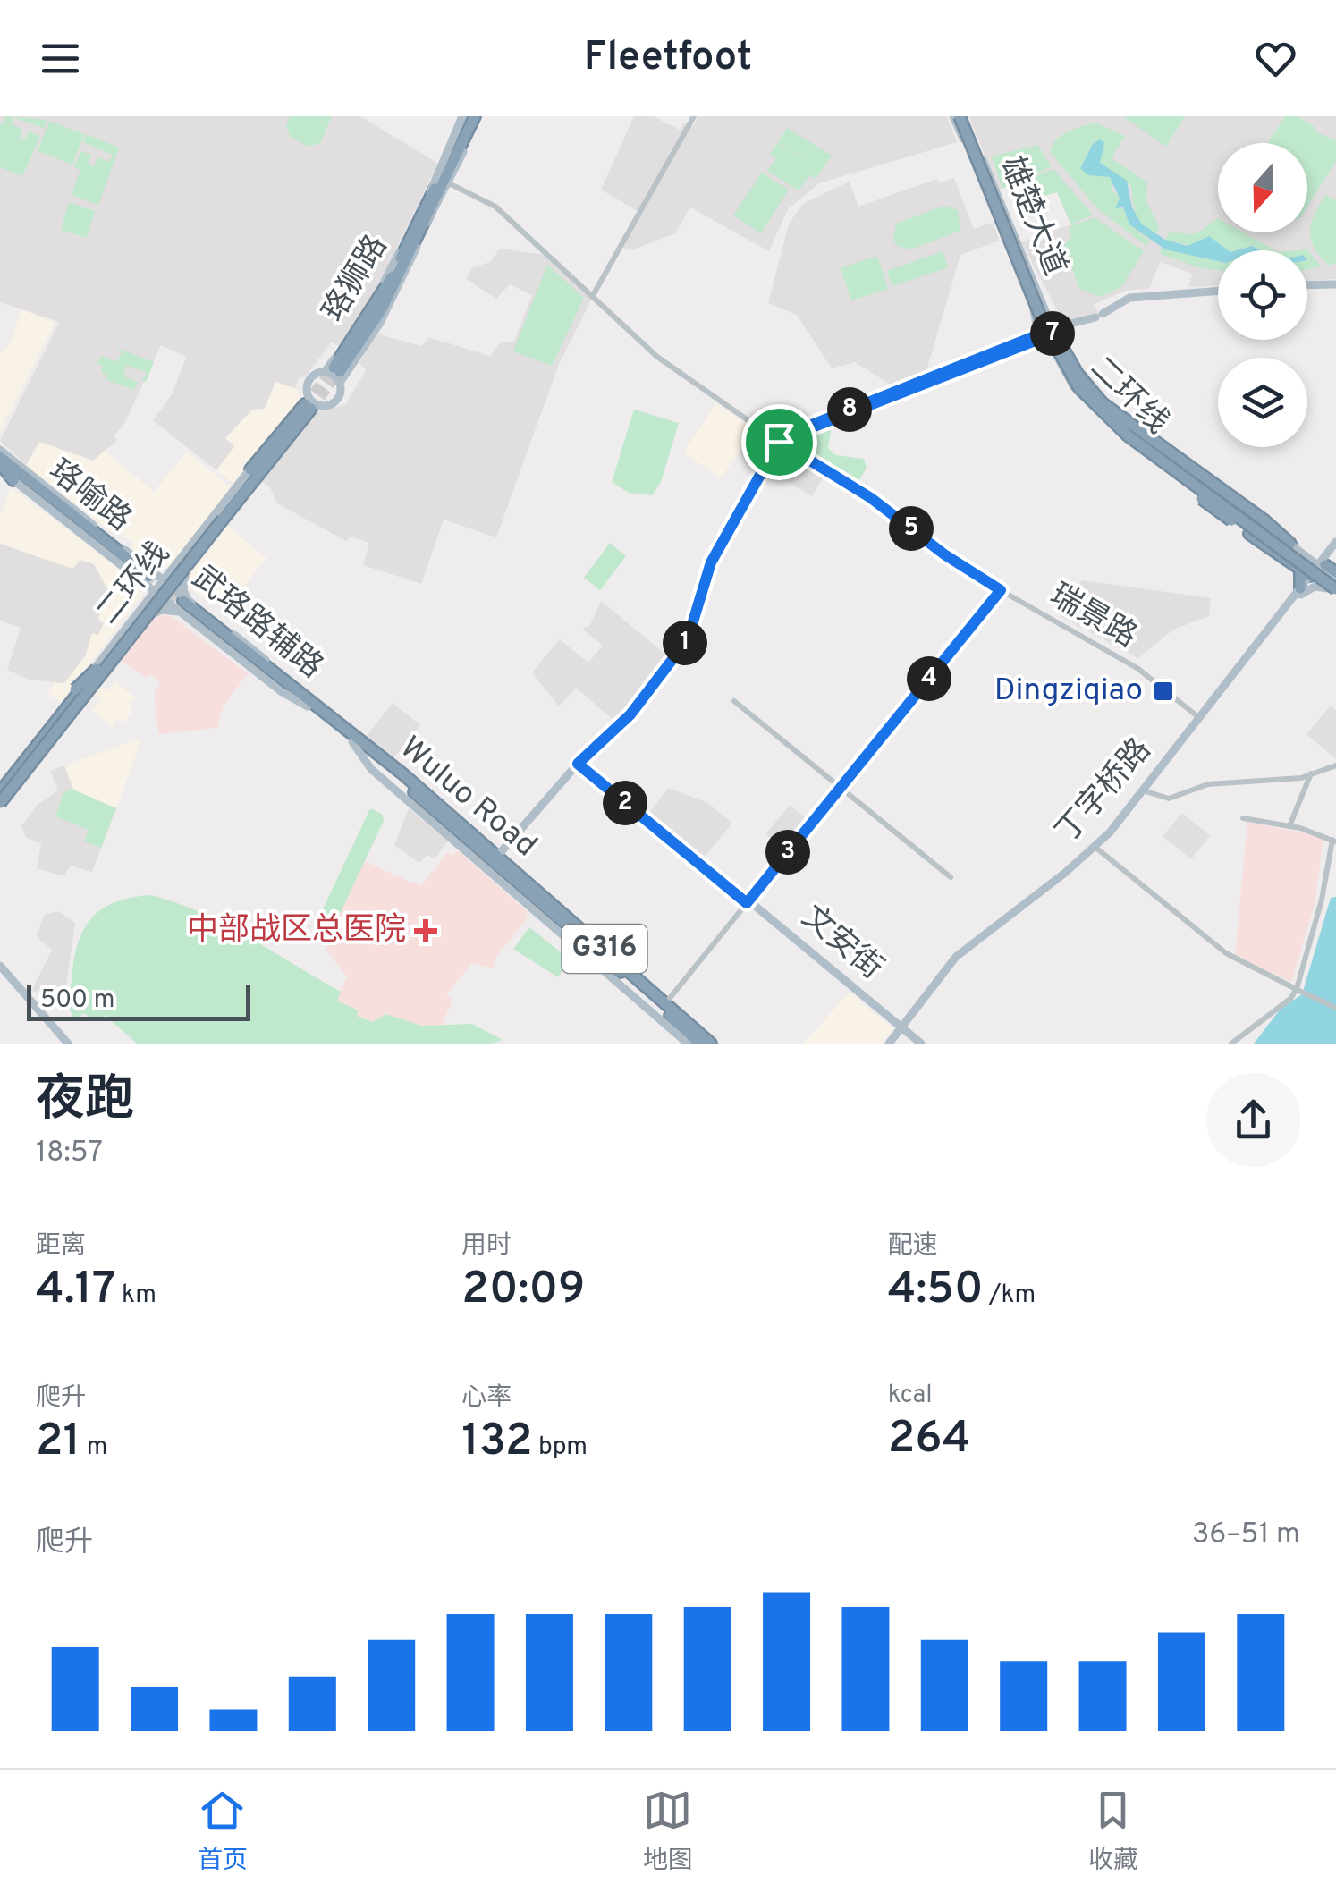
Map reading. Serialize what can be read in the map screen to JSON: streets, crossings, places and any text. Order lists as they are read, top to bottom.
{
  "streets": {
    "highway": [
      "二环线",
      "珞喻路",
      "Wuluo Road",
      "G316"
    ],
    "main road": [
      "珞狮路",
      "武珞路辅路",
      "丁字桥路",
      "文安街"
    ],
    "street": ["瑞景路"]
  },
  "crossings": [
    ["珞狮路", "瑞景路"],
    ["珞喻路", "武珞路辅路"],
    ["瑞景路", "丁字桥路"],
    ["武珞路辅路", "Wuluo Road"],
    ["丁字桥路", "文安街"]
  ],
  "places": {
    "transit": ["Dingziqiao"],
    "health": ["中部战区总医院"]
  },
  "scale_bar": "500 m",
  "north": "bottom",
  "page": {
    "header": "Fleetfoot",
    "pins": [
      "7",
      "8",
      "5",
      "1",
      "4",
      "2",
      "3"
    ],
    "scale": "500 m",
    "heading": ["夜跑", "18:57"],
    "stats": [
      ["距离", "4.17 km"],
      ["用时", "20:09"],
      ["配速", "4:50 /km"],
      ["爬升", "21 m"],
      ["心率", "132 bpm"],
      ["kcal", "264"]
    ],
    "chart": ["爬升", "36–51 m"],
    "tabs": ["首页", "地图", "收藏"]
  }
}
